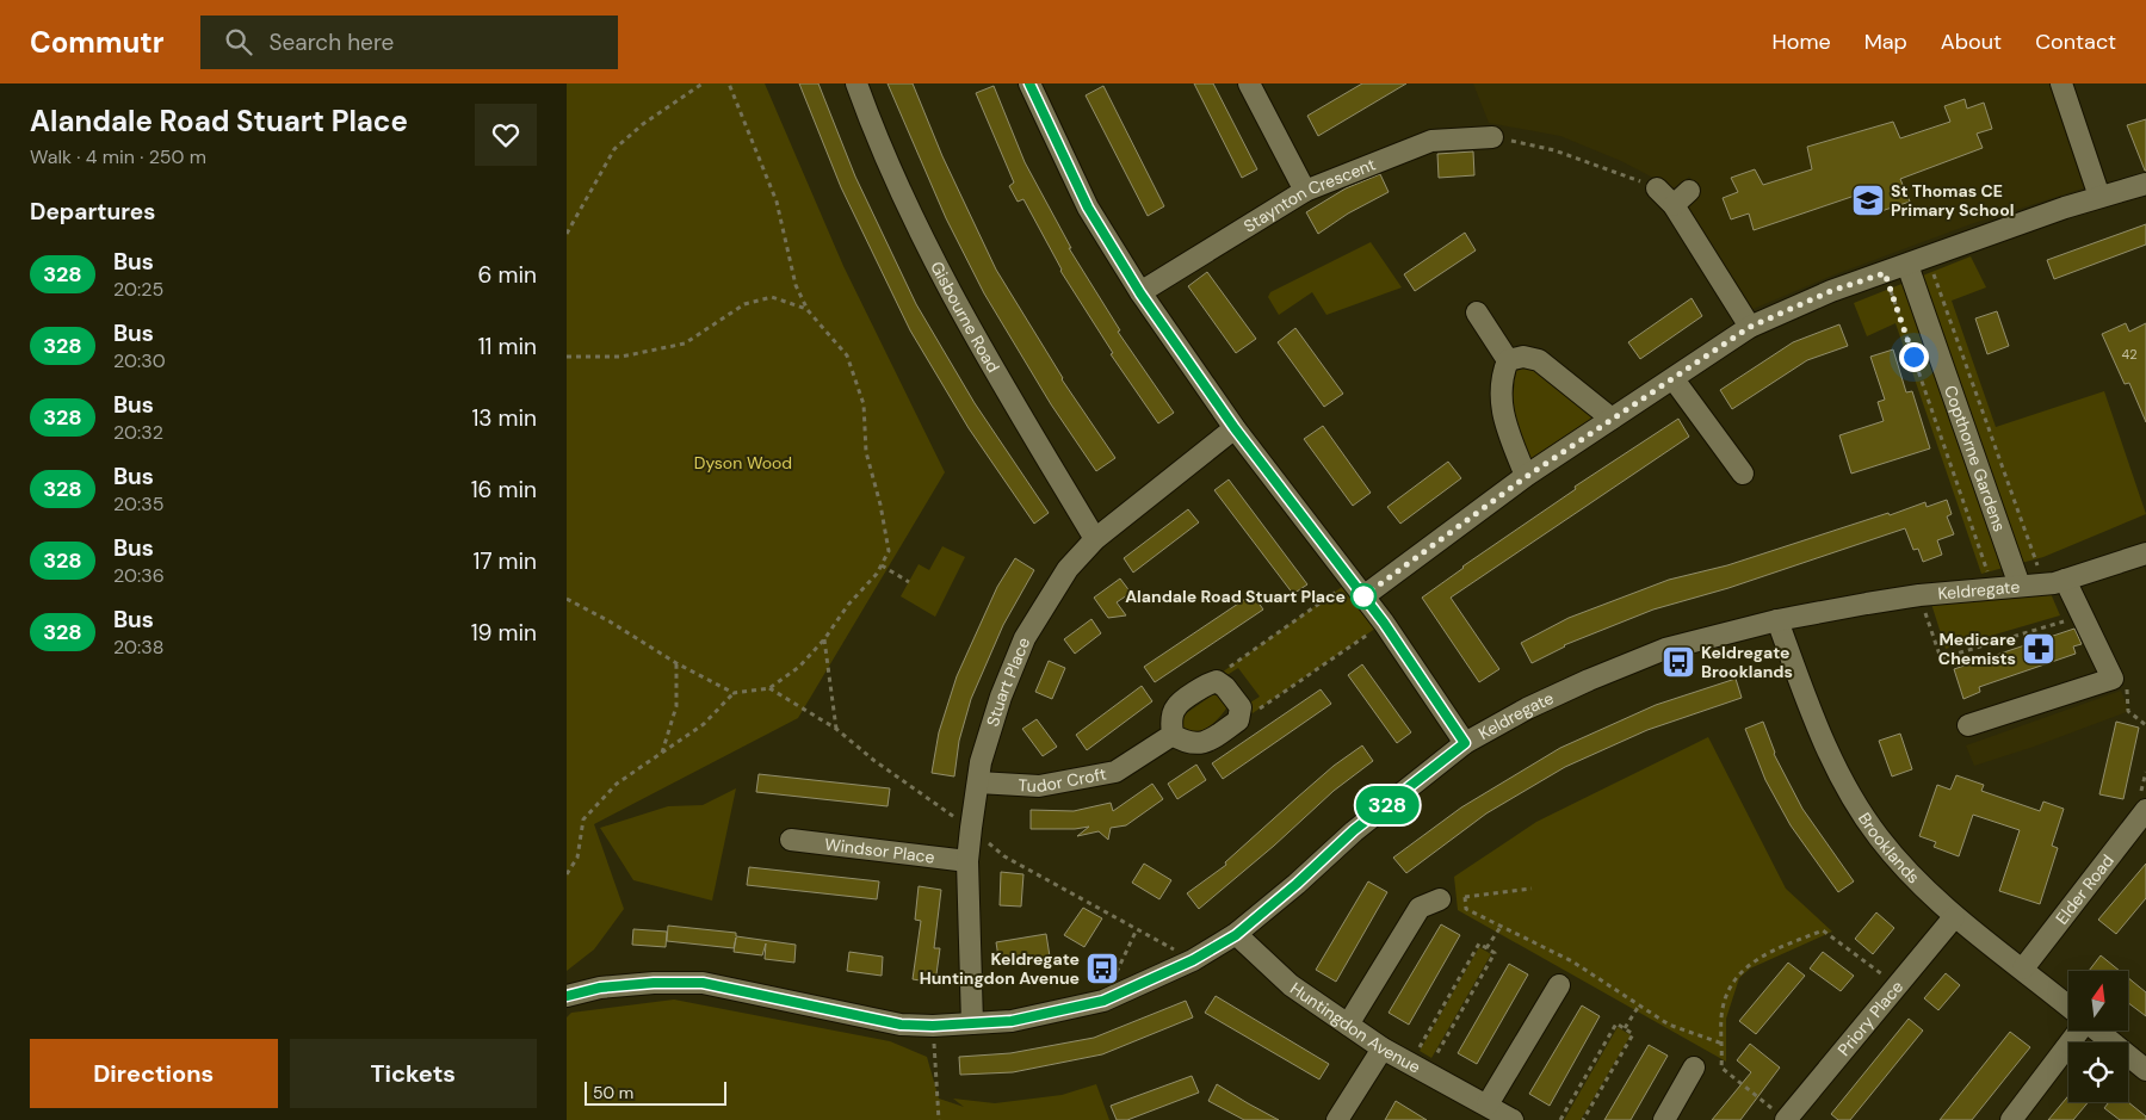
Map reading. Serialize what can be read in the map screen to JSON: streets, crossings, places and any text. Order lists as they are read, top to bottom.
{
  "streets": {
    "street": [
      "Staynton Crescent",
      "Gisbourne Road",
      "Copthorne Gardens",
      "Keldregate",
      "Stuart Place",
      "Tudor Croft",
      "Brooklands",
      "Windsor Place",
      "Elder Road",
      "Priory Place",
      "Huntingdon Avenue"
    ]
  },
  "crossings": [
    ["Gisbourne Road", "Stuart Place"],
    ["Copthorne Gardens", "Keldregate"],
    ["Keldregate", "Stuart Place"],
    ["Keldregate", "Brooklands"],
    ["Keldregate", "Huntingdon Avenue"],
    ["Stuart Place", "Tudor Croft"],
    ["Stuart Place", "Windsor Place"],
    ["Brooklands", "Elder Road"],
    ["Brooklands", "Priory Place"]
  ],
  "parks": ["Dyson Wood"],
  "places": {
    "school or university": ["St Thomas CE Primary School"],
    "other": ["Alandale Road Stuart Place"],
    "pharmacy": ["Medicare Chemists"],
    "bus stop": ["Keldregate Brooklands", "Keldregate Huntingdon Avenue"]
  },
  "lines": ["bus line 328"],
  "house_numbers": ["42"],
  "scale_bar": "50 m",
  "north": "top",
  "page": {
    "header": "Commutr",
    "search": "Search here",
    "nav": [
      "Home",
      "Map",
      "About",
      "Contact"
    ],
    "heading": [
      ["Alandale Road Stuart Place", "Walk · 4 min · 250 m"],
      "Departures"
    ],
    "on_map": "328",
    "list": [
      {
        "mark": "328",
        "name": "Bus",
        "note": "20:25",
        "value": "6 min"
      },
      {
        "mark": "328",
        "name": "Bus",
        "note": "20:30",
        "value": "11 min"
      },
      {
        "mark": "328",
        "name": "Bus",
        "note": "20:32",
        "value": "13 min"
      },
      {
        "mark": "328",
        "name": "Bus",
        "note": "20:35",
        "value": "16 min"
      },
      {
        "mark": "328",
        "name": "Bus",
        "note": "20:36",
        "value": "17 min"
      },
      {
        "mark": "328",
        "name": "Bus",
        "note": "20:38",
        "value": "19 min"
      }
    ],
    "buttons": ["Directions", "Tickets"],
    "scale": "50 m"
  }
}
